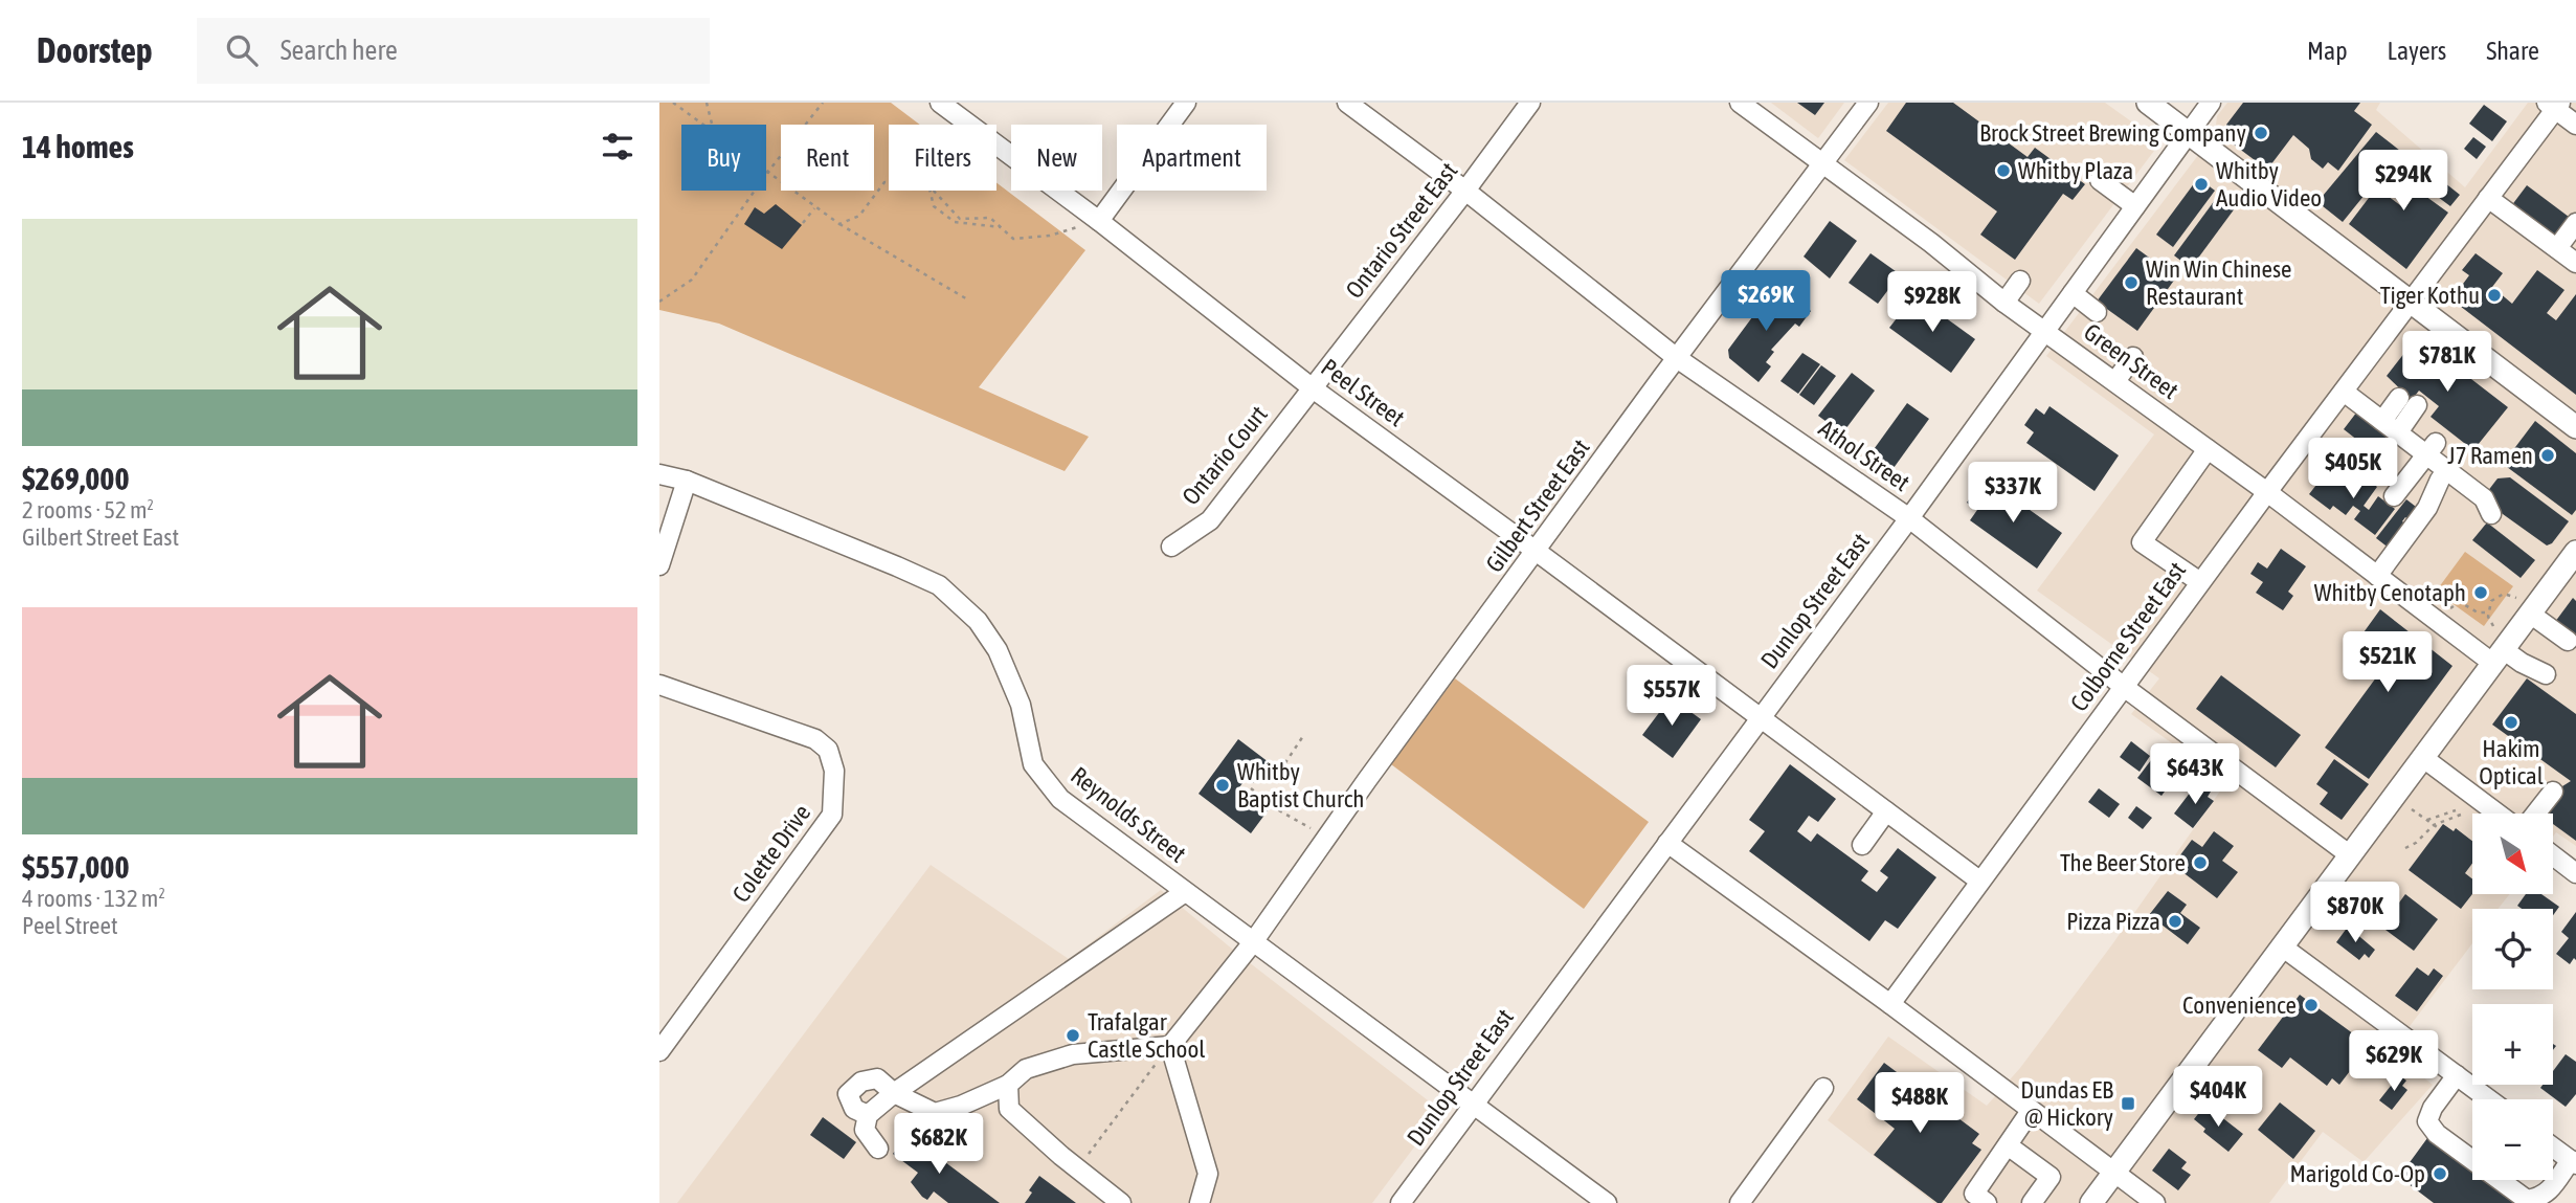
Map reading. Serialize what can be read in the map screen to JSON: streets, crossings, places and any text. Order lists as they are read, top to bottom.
{
  "streets": {
    "street": [
      "Ontario Street East",
      "Green Street",
      "Peel Street",
      "Ontario Court",
      "Athol Street",
      "Gilbert Street East",
      "Dunlop Street East",
      "Colborne Street East",
      "Reynolds Street",
      "Colette Drive"
    ]
  },
  "crossings": [
    ["Ontario Street East", "Peel Street"],
    ["Ontario Street East", "Ontario Court"],
    ["Ontario Street East", "Athol Street"],
    ["Green Street", "Gilbert Street East"],
    ["Green Street", "Dunlop Street East"],
    ["Green Street", "Colborne Street East"],
    ["Peel Street", "Ontario Court"],
    ["Peel Street", "Gilbert Street East"],
    ["Peel Street", "Dunlop Street East"],
    ["Peel Street", "Colborne Street East"],
    ["Athol Street", "Gilbert Street East"],
    ["Athol Street", "Dunlop Street East"],
    ["Athol Street", "Colborne Street East"],
    ["Gilbert Street East", "Reynolds Street"],
    ["Dunlop Street East", "Reynolds Street"]
  ],
  "places": {
    "other": [
      "Brock Street Brewing Company",
      "Whitby Plaza",
      "Whitby Audio Video",
      "Win Win Chinese Restaurant",
      "Tiger Kothu",
      "J7 Ramen",
      "Whitby Cenotaph",
      "Hakim Optical",
      "Whitby Baptist Church",
      "The Beer Store",
      "Pizza Pizza",
      "Convenience",
      "Trafalgar Castle School",
      "Marigold Co-Op"
    ],
    "transit": ["Dundas EB @ Hickory"]
  },
  "north": "bottom right",
  "page": {
    "header": "Doorstep",
    "search": "Search here",
    "nav": ["Map", "Layers", "Share"],
    "heading": "14 homes",
    "chip": [
      "Buy",
      "Rent",
      "Filters",
      "New",
      "Apartment"
    ],
    "price": [
      "$294K",
      "$269K",
      "$928K",
      "$781K",
      "$405K",
      "$337K",
      "$521K",
      "$557K",
      "$643K",
      "$870K",
      "$629K",
      "$404K",
      "$488K",
      "$682K"
    ],
    "list": [
      {
        "name": "$269,000",
        "note": "2 rooms · 52 m² · Gilbert Street East"
      },
      {
        "name": "$557,000",
        "note": "4 rooms · 132 m² · Peel Street"
      }
    ],
    "map_buttons": ["+", "−"]
  }
}
